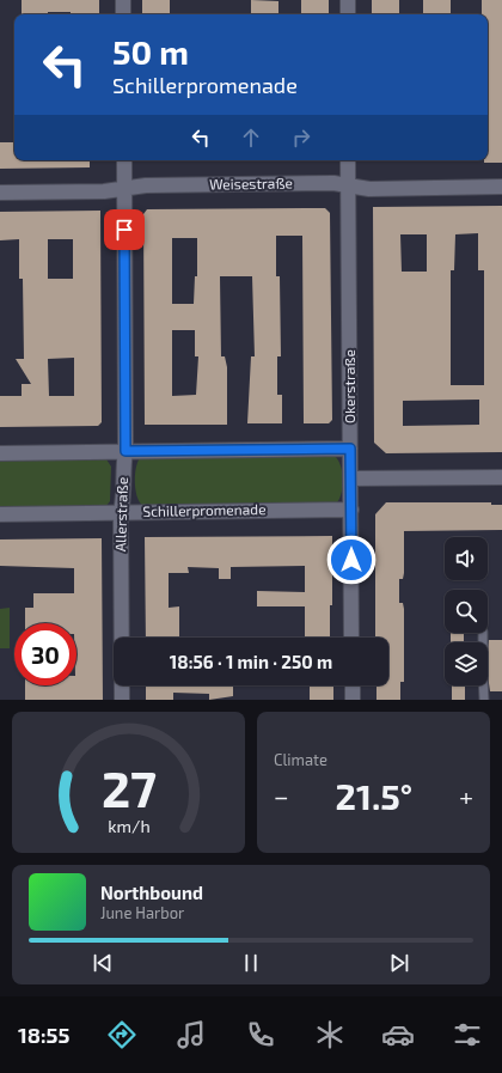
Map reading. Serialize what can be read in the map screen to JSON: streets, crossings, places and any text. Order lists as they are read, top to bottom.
{
  "streets": {
    "street": [
      "Weisestraße",
      "Okerstraße",
      "Schillerpromenade",
      "Allerstraße"
    ]
  },
  "crossings": [
    ["Weisestraße", "Okerstraße"],
    ["Weisestraße", "Allerstraße"],
    ["Okerstraße", "Schillerpromenade"],
    ["Schillerpromenade", "Allerstraße"]
  ],
  "page": {
    "turn": ["50 m", "Schillerpromenade"],
    "limit": "30",
    "trip": "18:56 · 1 min · 250 m",
    "tile": "Climate",
    "heat": ["−", "21.5°", "+"],
    "song": ["Northbound", "June Harbor"],
    "tabs": "18:55",
    "gauge": ["27", "km/h"]
  }
}
